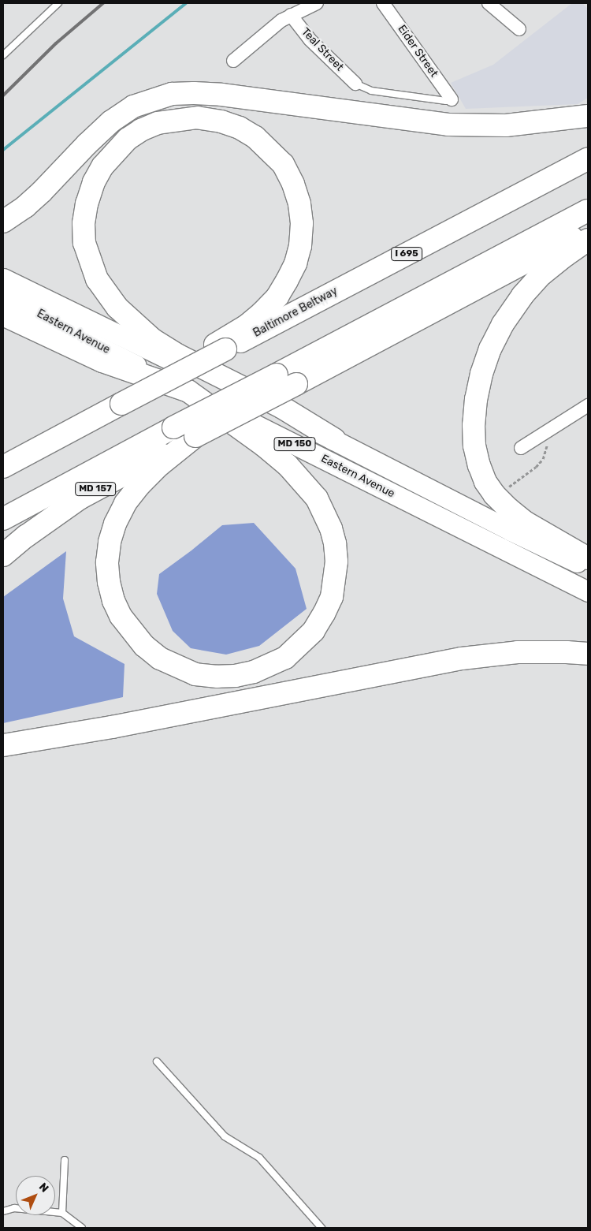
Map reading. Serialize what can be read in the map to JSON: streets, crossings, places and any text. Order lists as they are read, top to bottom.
{
  "streets": {
    "highway": ["I 695", "Baltimore Beltway", "MD 157"],
    "main road": ["Eastern Avenue", "MD 150"],
    "street": ["Teal Street", "Eider Street"]
  },
  "north": "top right"
}
